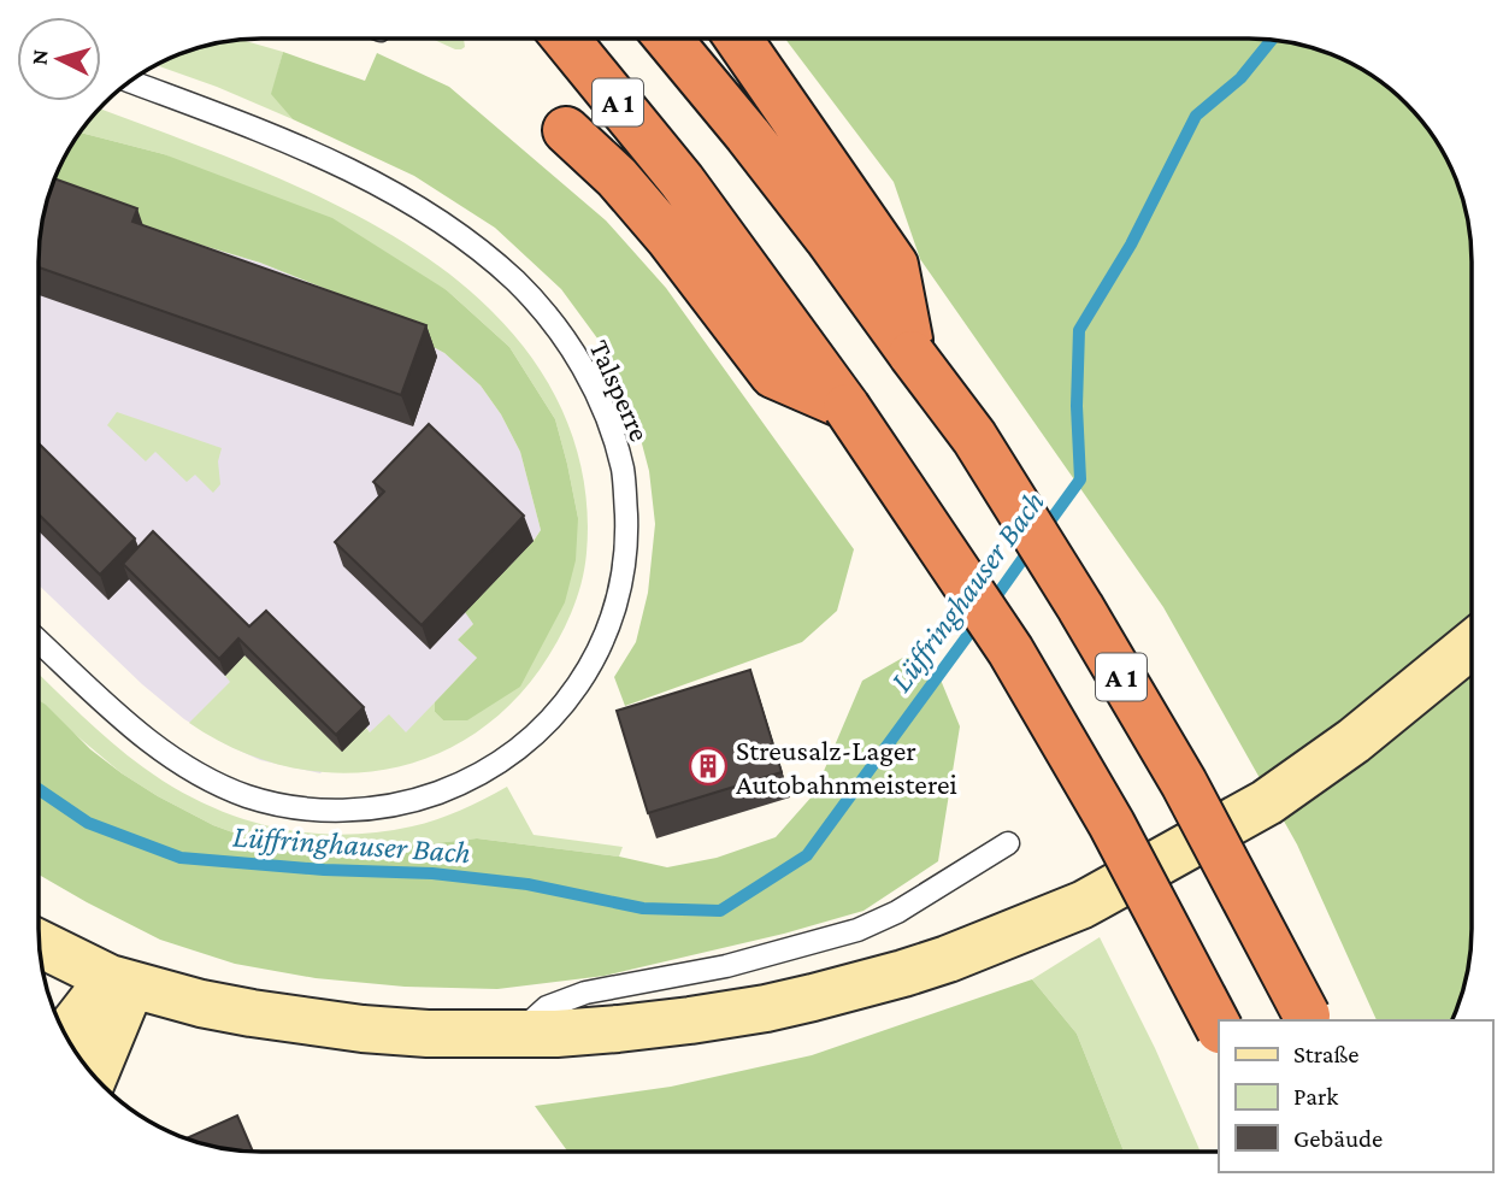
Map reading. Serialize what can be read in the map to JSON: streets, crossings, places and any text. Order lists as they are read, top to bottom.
{
  "streets": {
    "highway": ["A 1"],
    "lane": ["Talsperre"]
  },
  "water": ["Lüffringhauser Bach"],
  "places": {
    "building": ["Streusalz-Lager Autobahnmeisterei"]
  },
  "legend": ["Straße", "Park", "Gebäude"],
  "north": "left"
}
